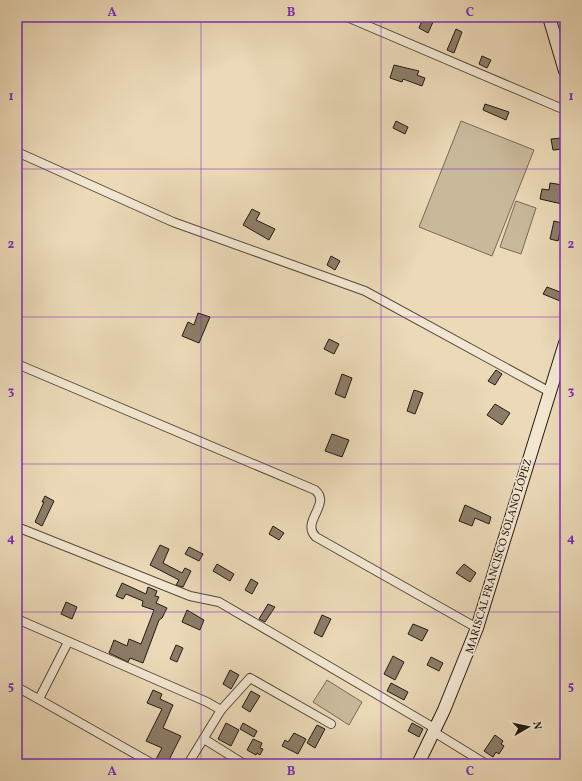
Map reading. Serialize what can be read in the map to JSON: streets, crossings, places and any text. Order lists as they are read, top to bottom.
{
  "streets": {
    "street": ["MARISCAL FRANCISCO SOLANO LÓPEZ"]
  },
  "north": "right",
  "grid": {
    "columns": ["A", "B", "C"],
    "rows": [
      "1",
      "2",
      "3",
      "4",
      "5"
    ]
  }
}
